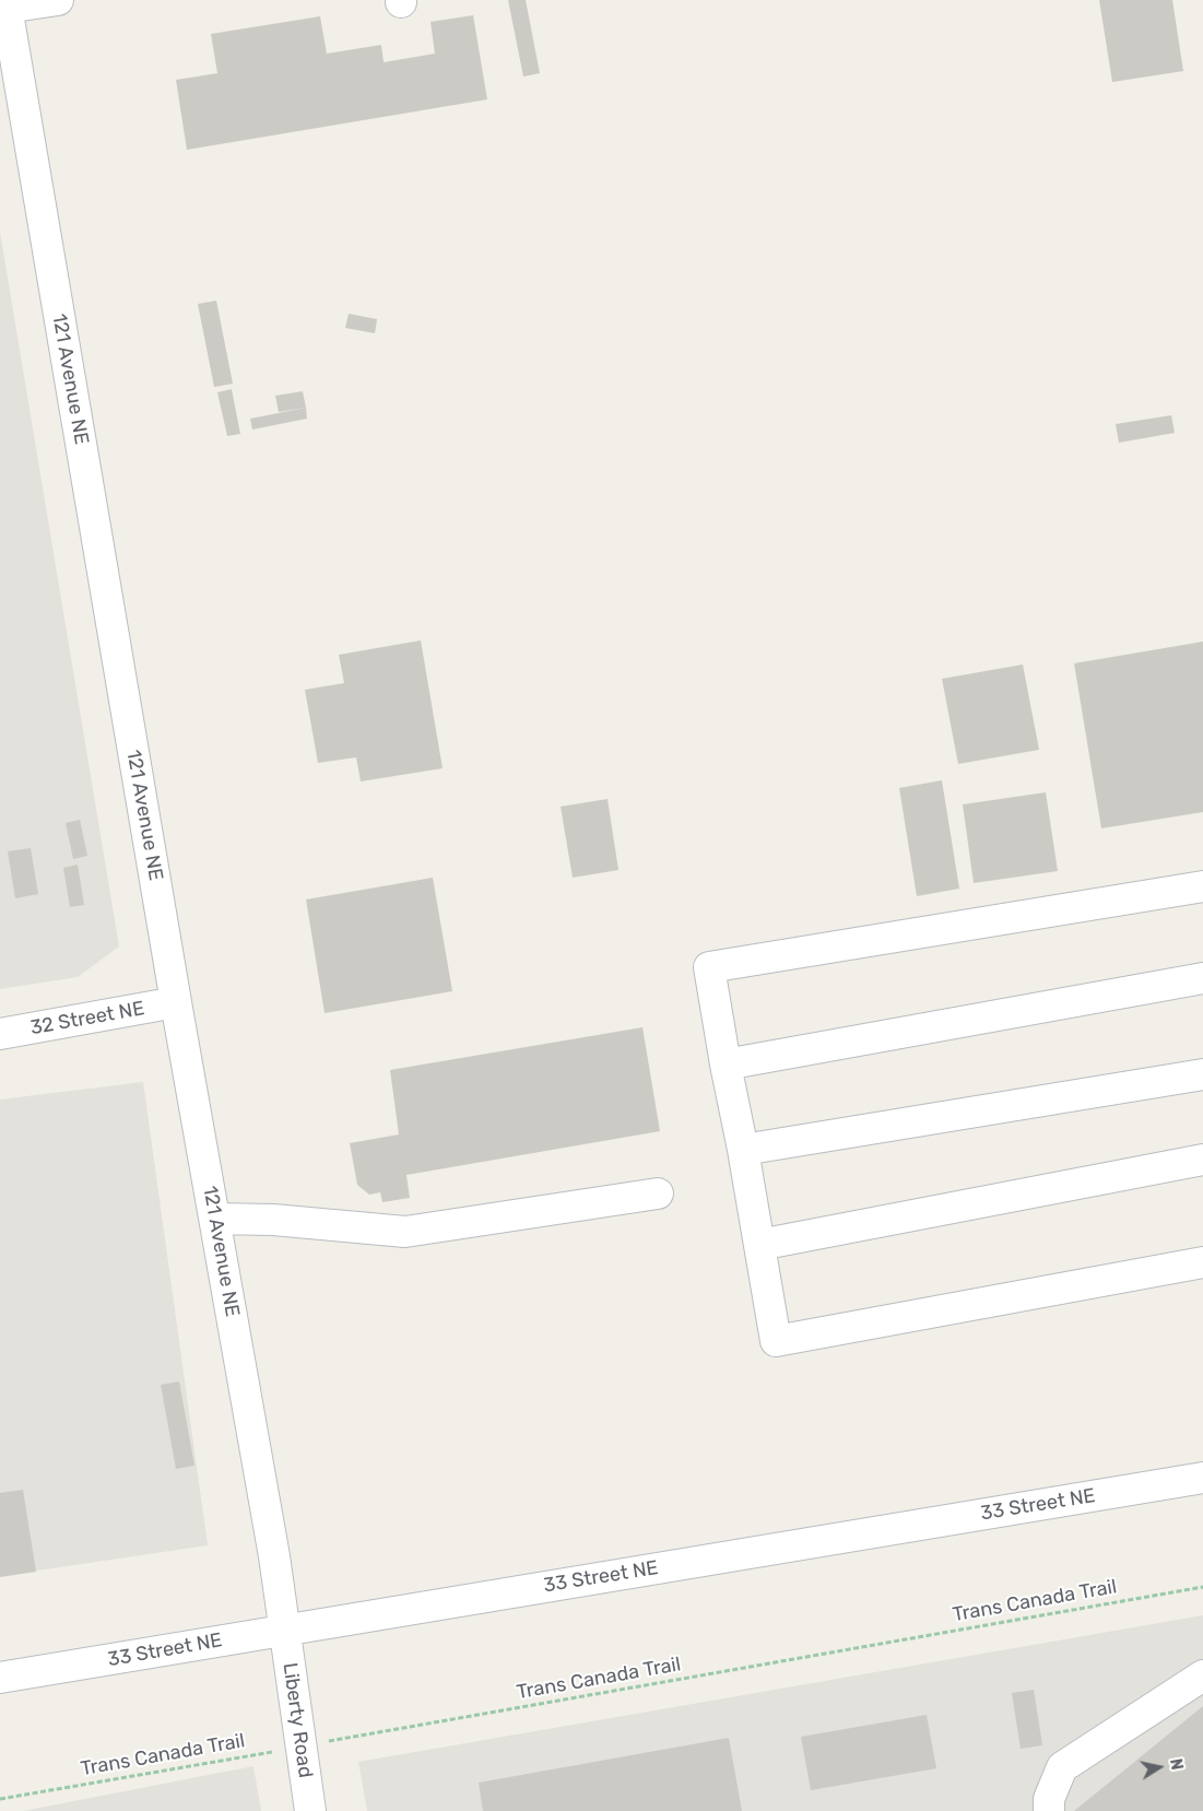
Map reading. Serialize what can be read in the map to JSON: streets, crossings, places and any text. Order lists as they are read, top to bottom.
{
  "streets": {
    "street": [
      "121 Avenue NE",
      "32 Street NE",
      "33 Street NE",
      "Liberty Road"
    ],
    "path": ["Trans Canada Trail"]
  },
  "crossings": [
    ["121 Avenue NE", "32 Street NE"],
    ["121 Avenue NE", "33 Street NE"],
    ["121 Avenue NE", "Liberty Road"],
    ["33 Street NE", "Liberty Road"],
    ["Trans Canada Trail", "Liberty Road"]
  ],
  "north": "right"
}
